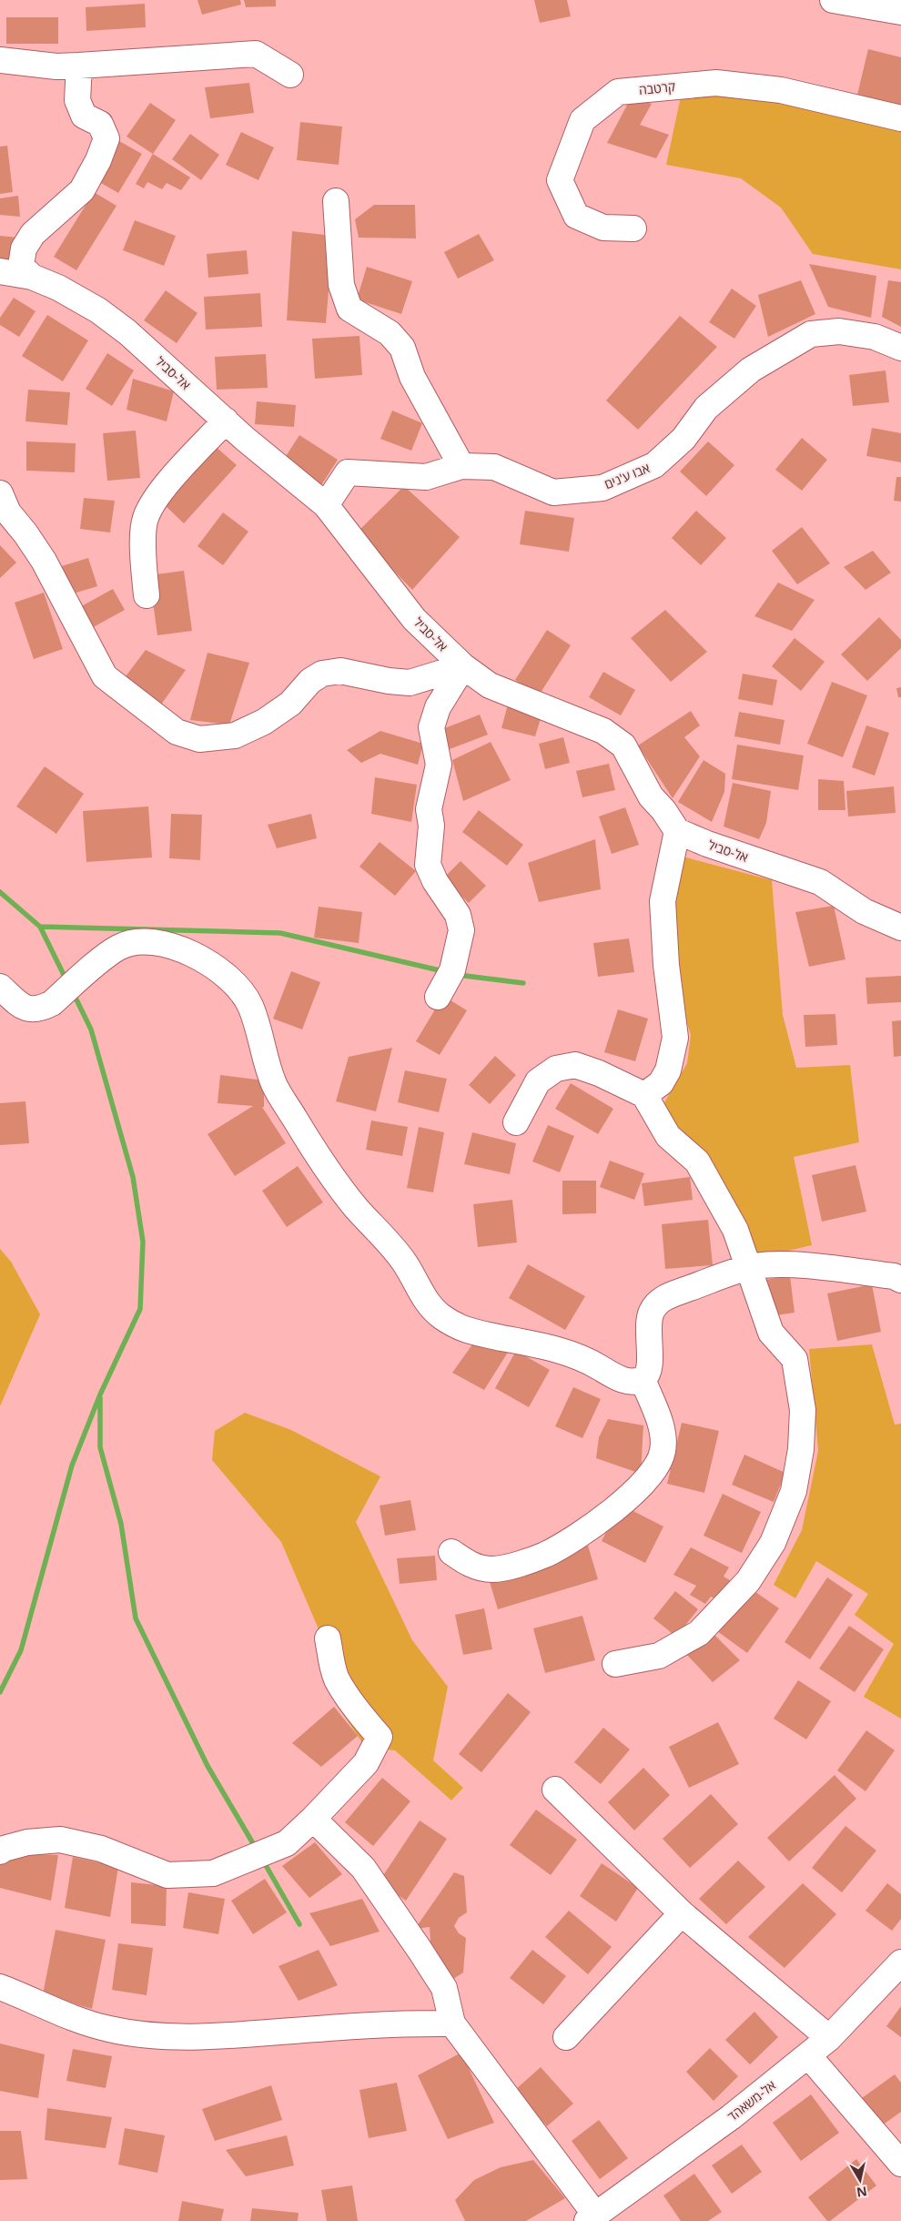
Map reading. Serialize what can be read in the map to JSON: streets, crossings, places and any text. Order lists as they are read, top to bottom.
{
  "streets": {
    "street": [
      "קרטבה",
      "אל-סביל",
      "אבו ע'נים",
      "אל-משאהד"
    ]
  },
  "crossings": [
    ["אל-סביל", "אבו ע'נים"]
  ],
  "north": "bottom"
}
